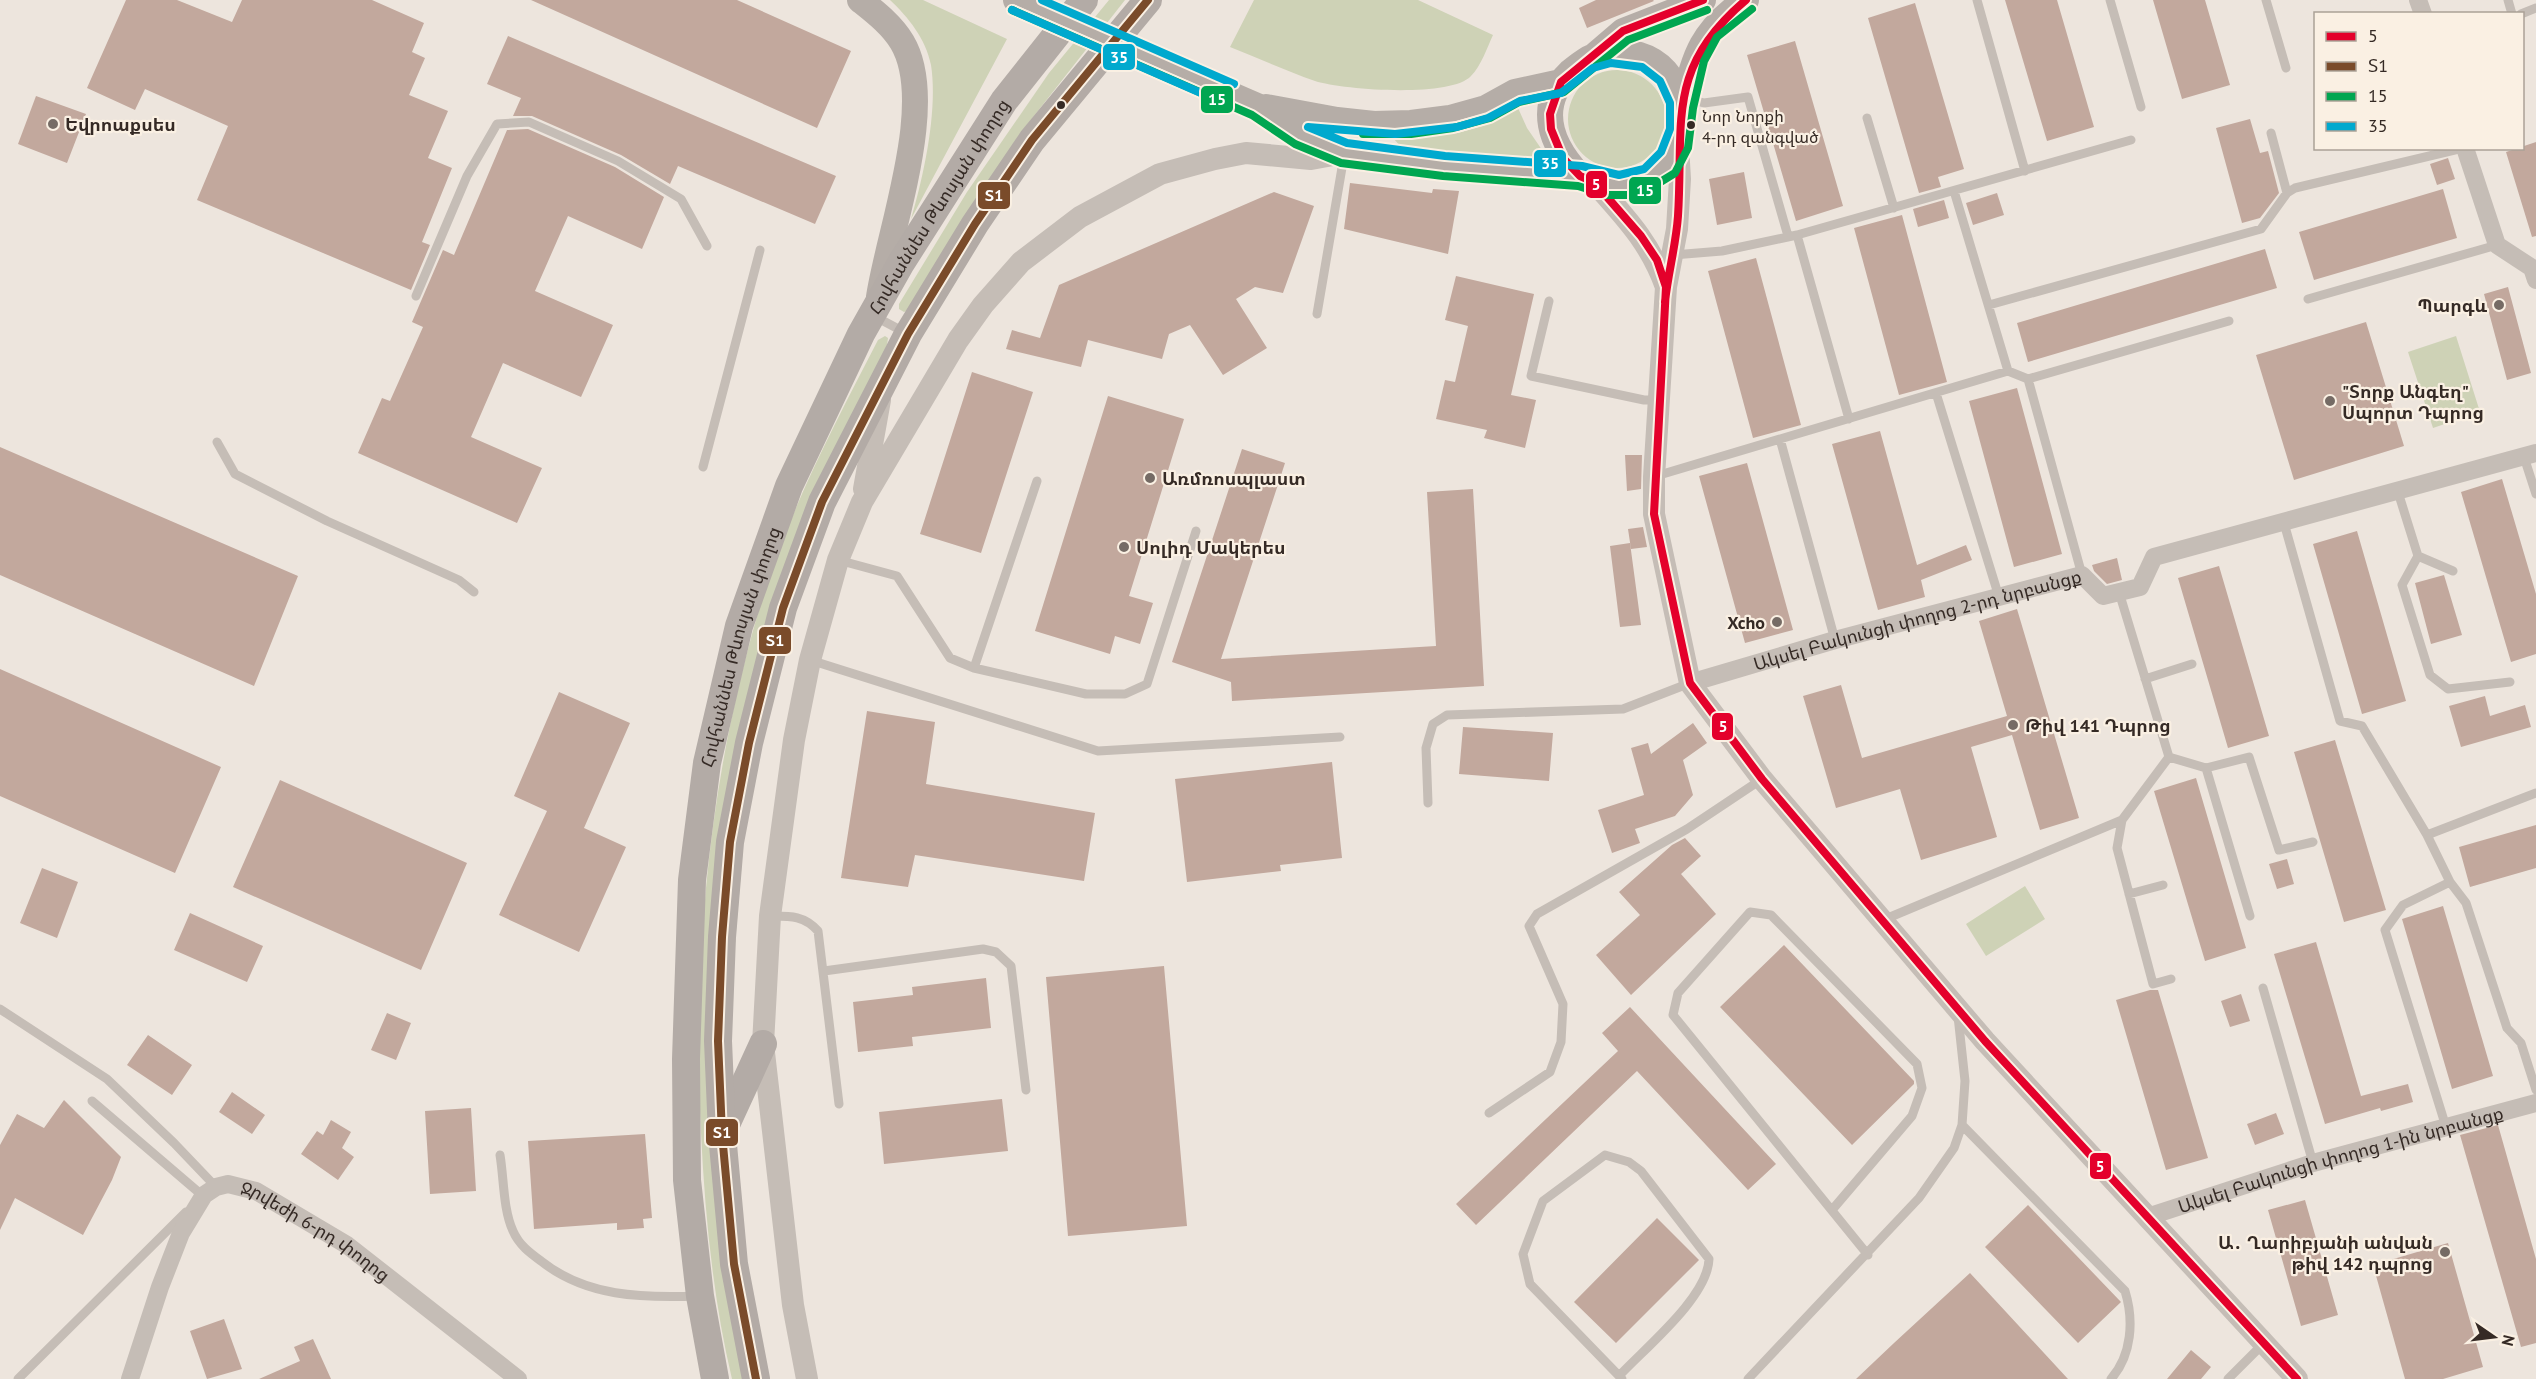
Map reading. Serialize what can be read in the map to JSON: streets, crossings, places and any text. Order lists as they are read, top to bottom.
{
  "streets": {
    "main road": ["Հովհաննես Թևոսյան փողոց"],
    "street": ["Ակսել Բակունցի փողոց 2-րդ նրբանցք", "Ակսել Բակունցի փողոց 1-ին նրբանցք", "Ջրվեժի 6-րդ փողոց"]
  },
  "places": [
    "Եվրոաքսես",
    "Նոր Նորքի 4-րդ զանգված",
    "Պարգև",
    "\"Տորք Անգեղ\" Սպորտ Դպրոց",
    "Առմռոսպլաստ",
    "Սոլիդ Մակերես",
    "Xcho",
    "Թիվ 141 Դպրոց",
    "Ա․ Ղարիբյանի անվան թիվ 142 դպրոց"
  ],
  "lines": [
    "transit line 5",
    "transit line Տ1",
    "transit line 35",
    "transit line 15"
  ],
  "legend": [
    "5",
    "Տ1",
    "15",
    "35"
  ],
  "north": "right"
}
